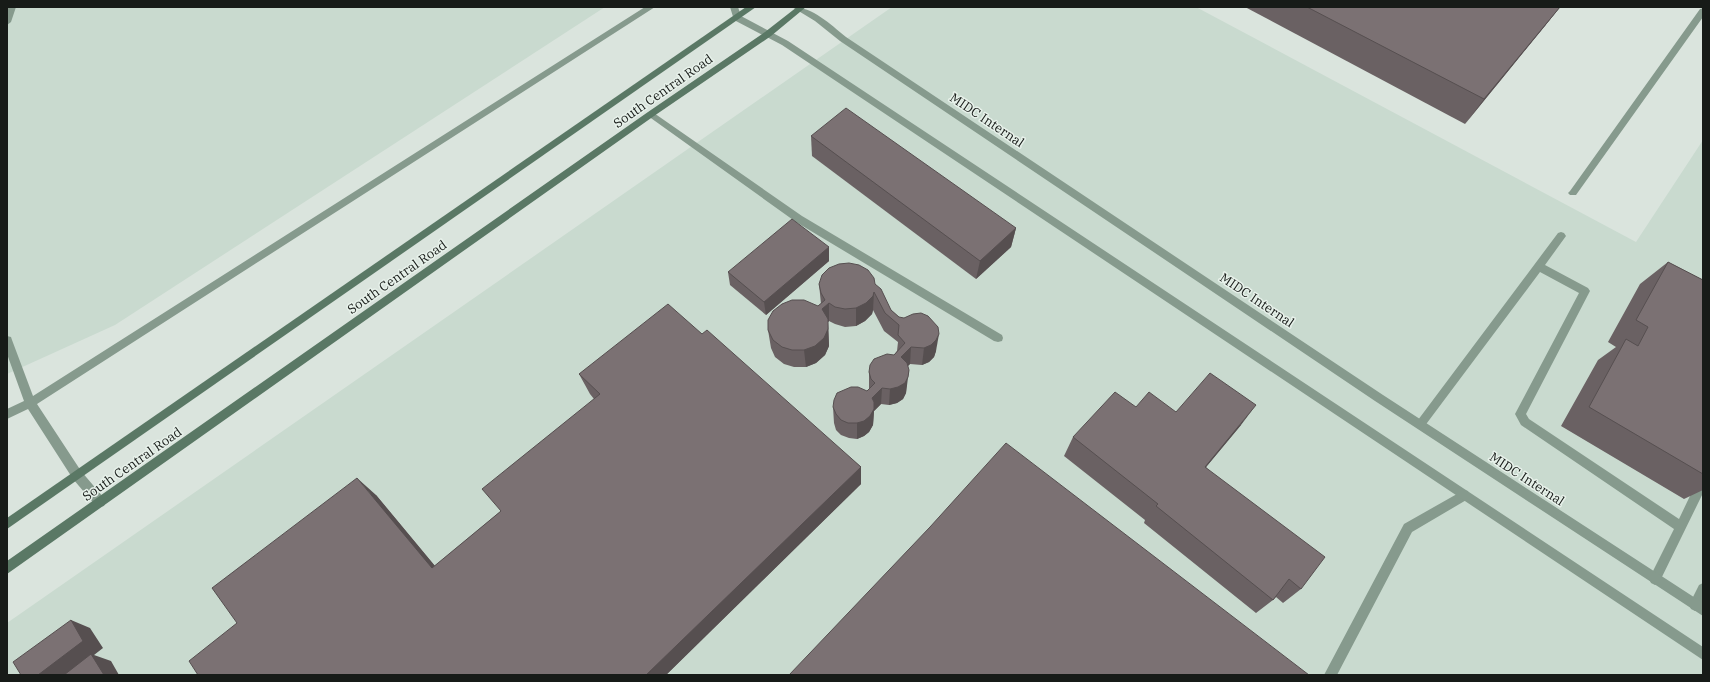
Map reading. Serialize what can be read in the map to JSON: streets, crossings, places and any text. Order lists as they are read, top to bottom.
{
  "streets": {
    "main road": ["South Central Road"],
    "street": ["MIDC Internal"]
  },
  "crossings": [
    ["South Central Road", "MIDC Internal"]
  ]
}
